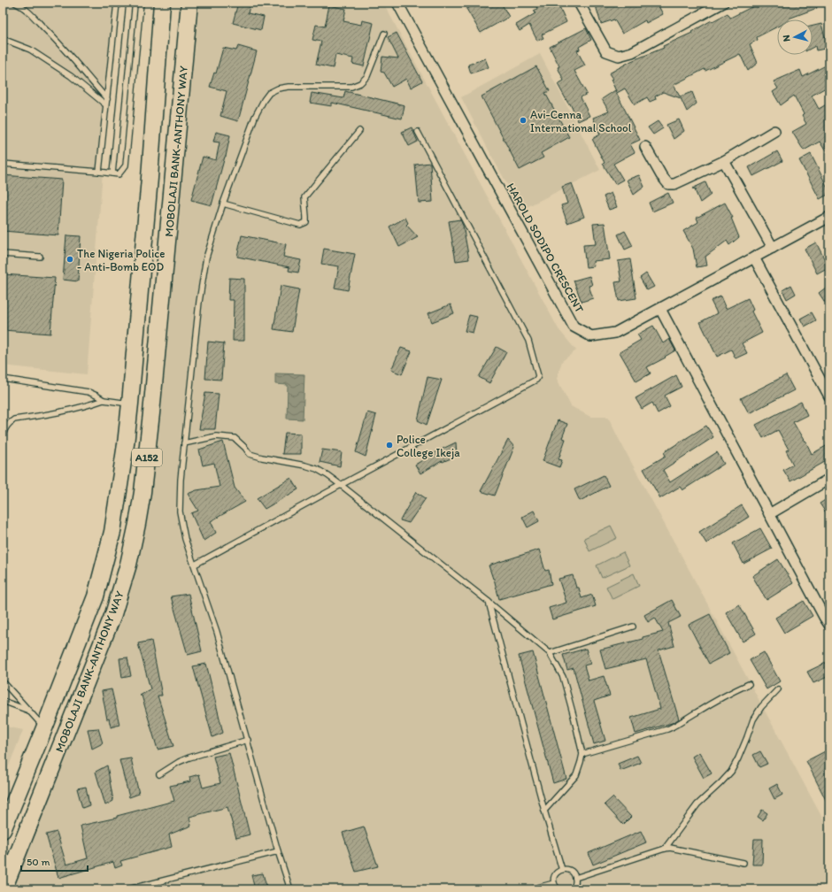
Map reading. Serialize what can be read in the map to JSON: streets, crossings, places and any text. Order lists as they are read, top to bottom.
{
  "streets": {
    "main road": ["MOBOLAJI BANK-ANTHONY WAY", "A152"],
    "street": ["HAROLD SODIPO CRESCENT"]
  },
  "places": ["Avi-Cenna International School", "The Nigeria Police - Anti-Bomb EOD", "Police College Ikeja"],
  "scale_bar": "50 m",
  "north": "left"
}
